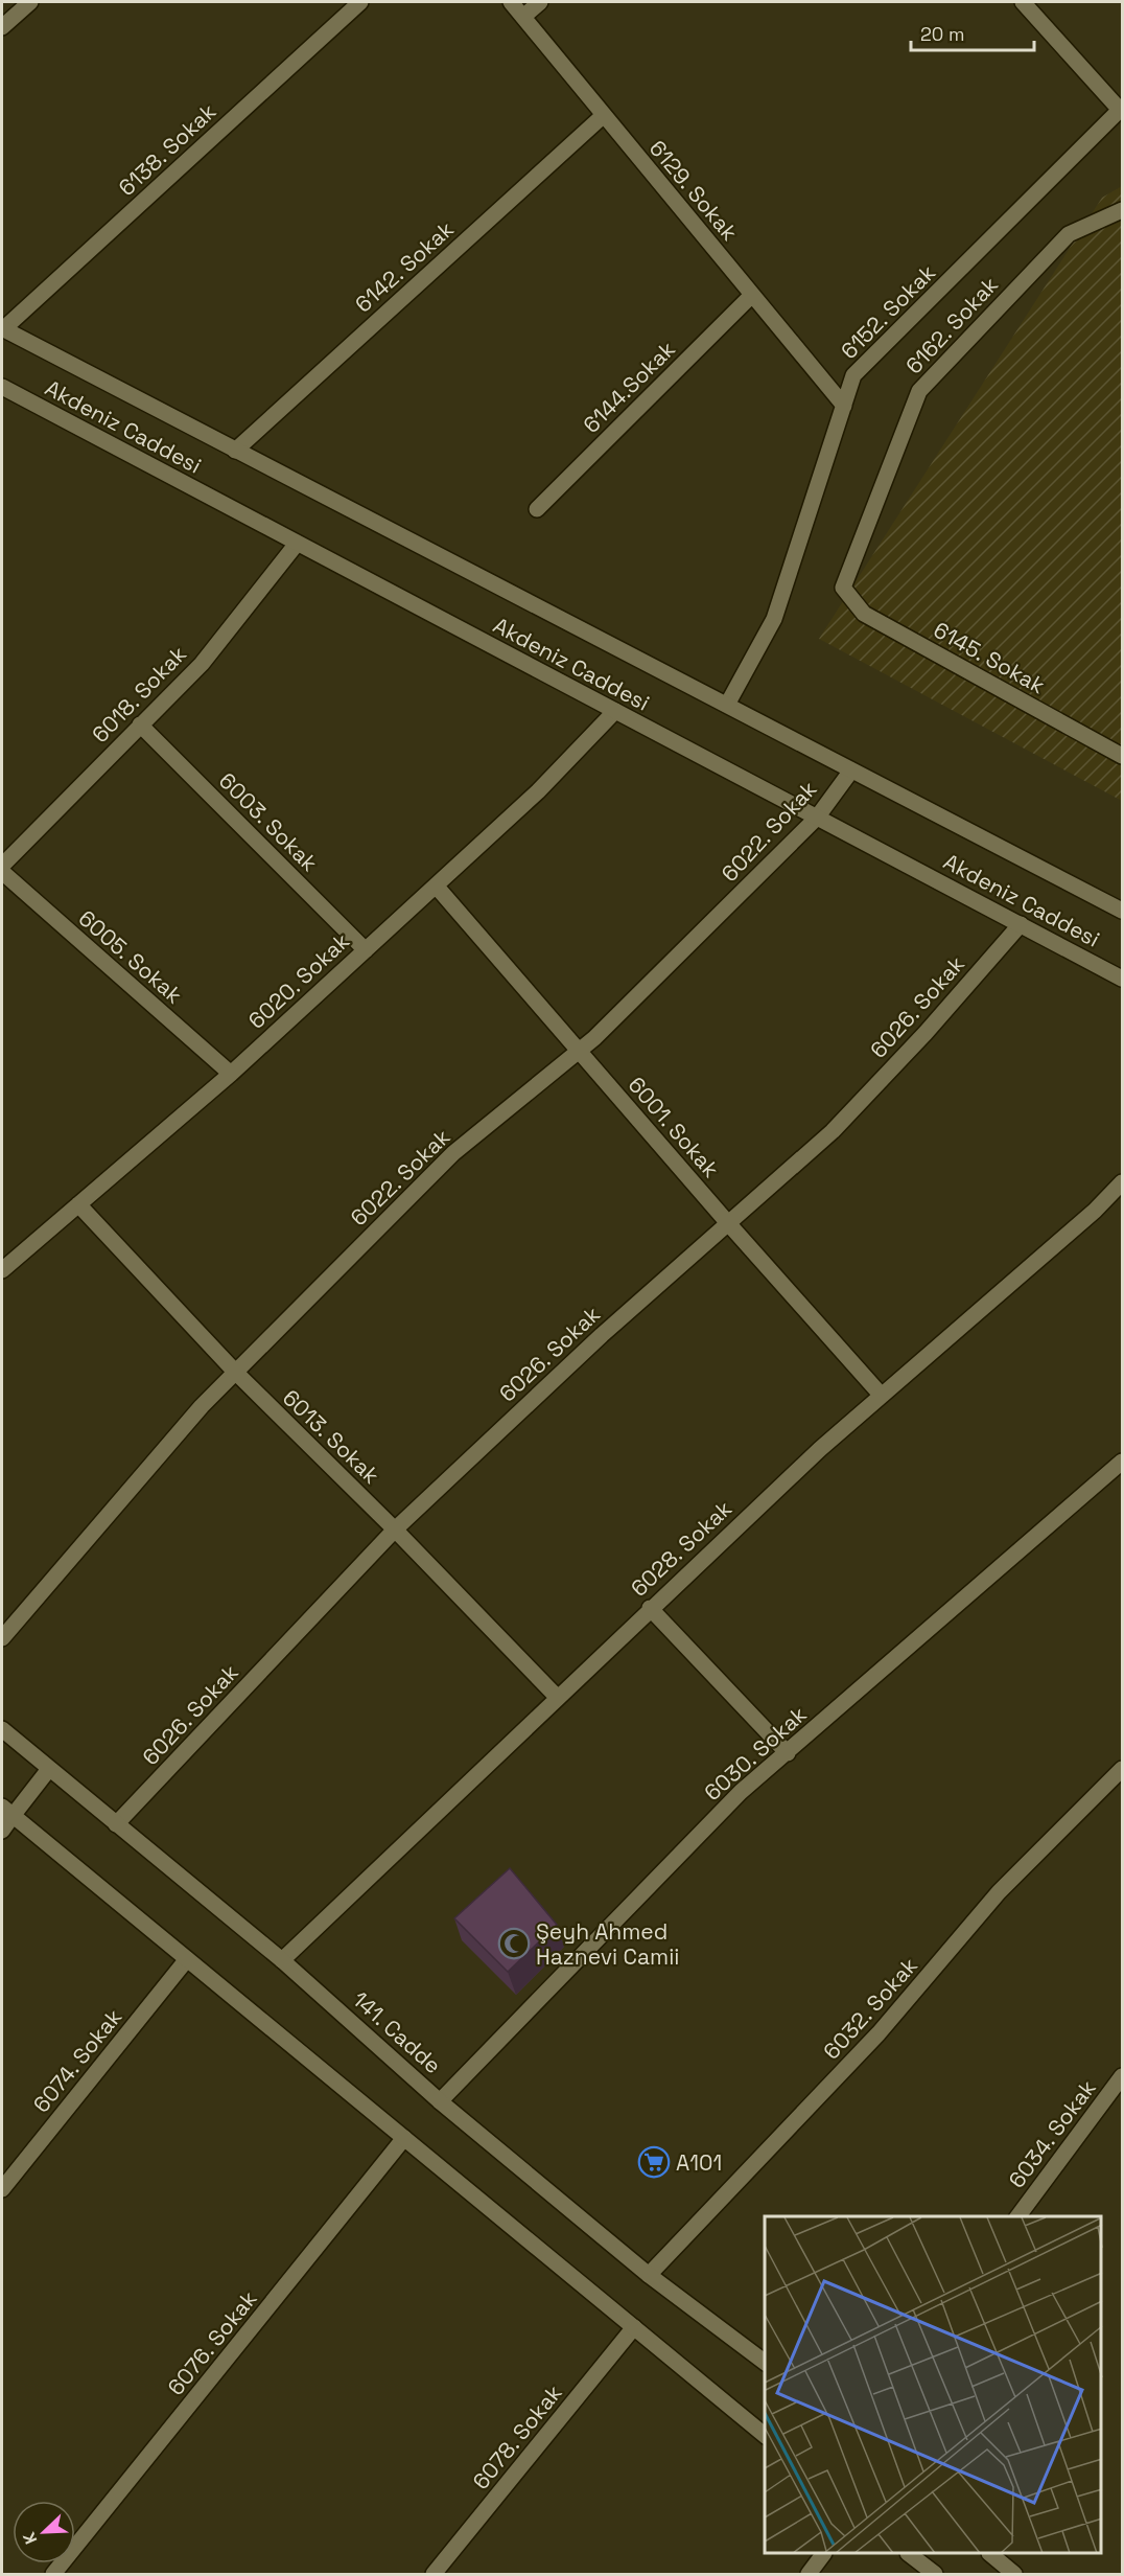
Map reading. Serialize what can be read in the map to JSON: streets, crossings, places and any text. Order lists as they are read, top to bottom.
{
  "streets": {
    "street": [
      "6138. Sokak",
      "6129. Sokak",
      "6142. Sokak",
      "6152. Sokak",
      "6162. Sokak",
      "6144.Sokak",
      "Akdeniz Caddesi",
      "6145. Sokak",
      "6018. Sokak",
      "6003. Sokak",
      "6022. Sokak",
      "6005. Sokak",
      "6020. Sokak",
      "6026. Sokak",
      "6001. Sokak",
      "6013. Sokak",
      "6028. Sokak",
      "6030. Sokak",
      "6032. Sokak",
      "141. Cadde",
      "6074. Sokak",
      "6034. Sokak",
      "6076. Sokak",
      "6078. Sokak"
    ]
  },
  "crossings": [
    ["6138. Sokak", "Akdeniz Caddesi"],
    ["6129. Sokak", "6142. Sokak"],
    ["6129. Sokak", "6152. Sokak"],
    ["6129. Sokak", "6144.Sokak"],
    ["6142. Sokak", "Akdeniz Caddesi"],
    ["6152. Sokak", "Akdeniz Caddesi"],
    ["6162. Sokak", "6145. Sokak"],
    ["Akdeniz Caddesi", "6018. Sokak"],
    ["Akdeniz Caddesi", "6022. Sokak"],
    ["Akdeniz Caddesi", "6020. Sokak"],
    ["Akdeniz Caddesi", "6026. Sokak"],
    ["6018. Sokak", "6003. Sokak"],
    ["6003. Sokak", "6020. Sokak"],
    ["6022. Sokak", "6001. Sokak"],
    ["6022. Sokak", "6013. Sokak"],
    ["6005. Sokak", "6020. Sokak"],
    ["6020. Sokak", "6001. Sokak"],
    ["6020. Sokak", "6013. Sokak"],
    ["6026. Sokak", "6001. Sokak"],
    ["6026. Sokak", "6013. Sokak"],
    ["6026. Sokak", "141. Cadde"],
    ["6001. Sokak", "6028. Sokak"],
    ["6013. Sokak", "6028. Sokak"],
    ["6028. Sokak", "141. Cadde"],
    ["6030. Sokak", "141. Cadde"],
    ["6032. Sokak", "141. Cadde"]
  ],
  "places": {
    "mosque": ["Şeyh Ahmed Haznevi Camii"],
    "supermarket": ["A101"]
  },
  "scale_bar": "20 m",
  "north": "bottom left"
}
